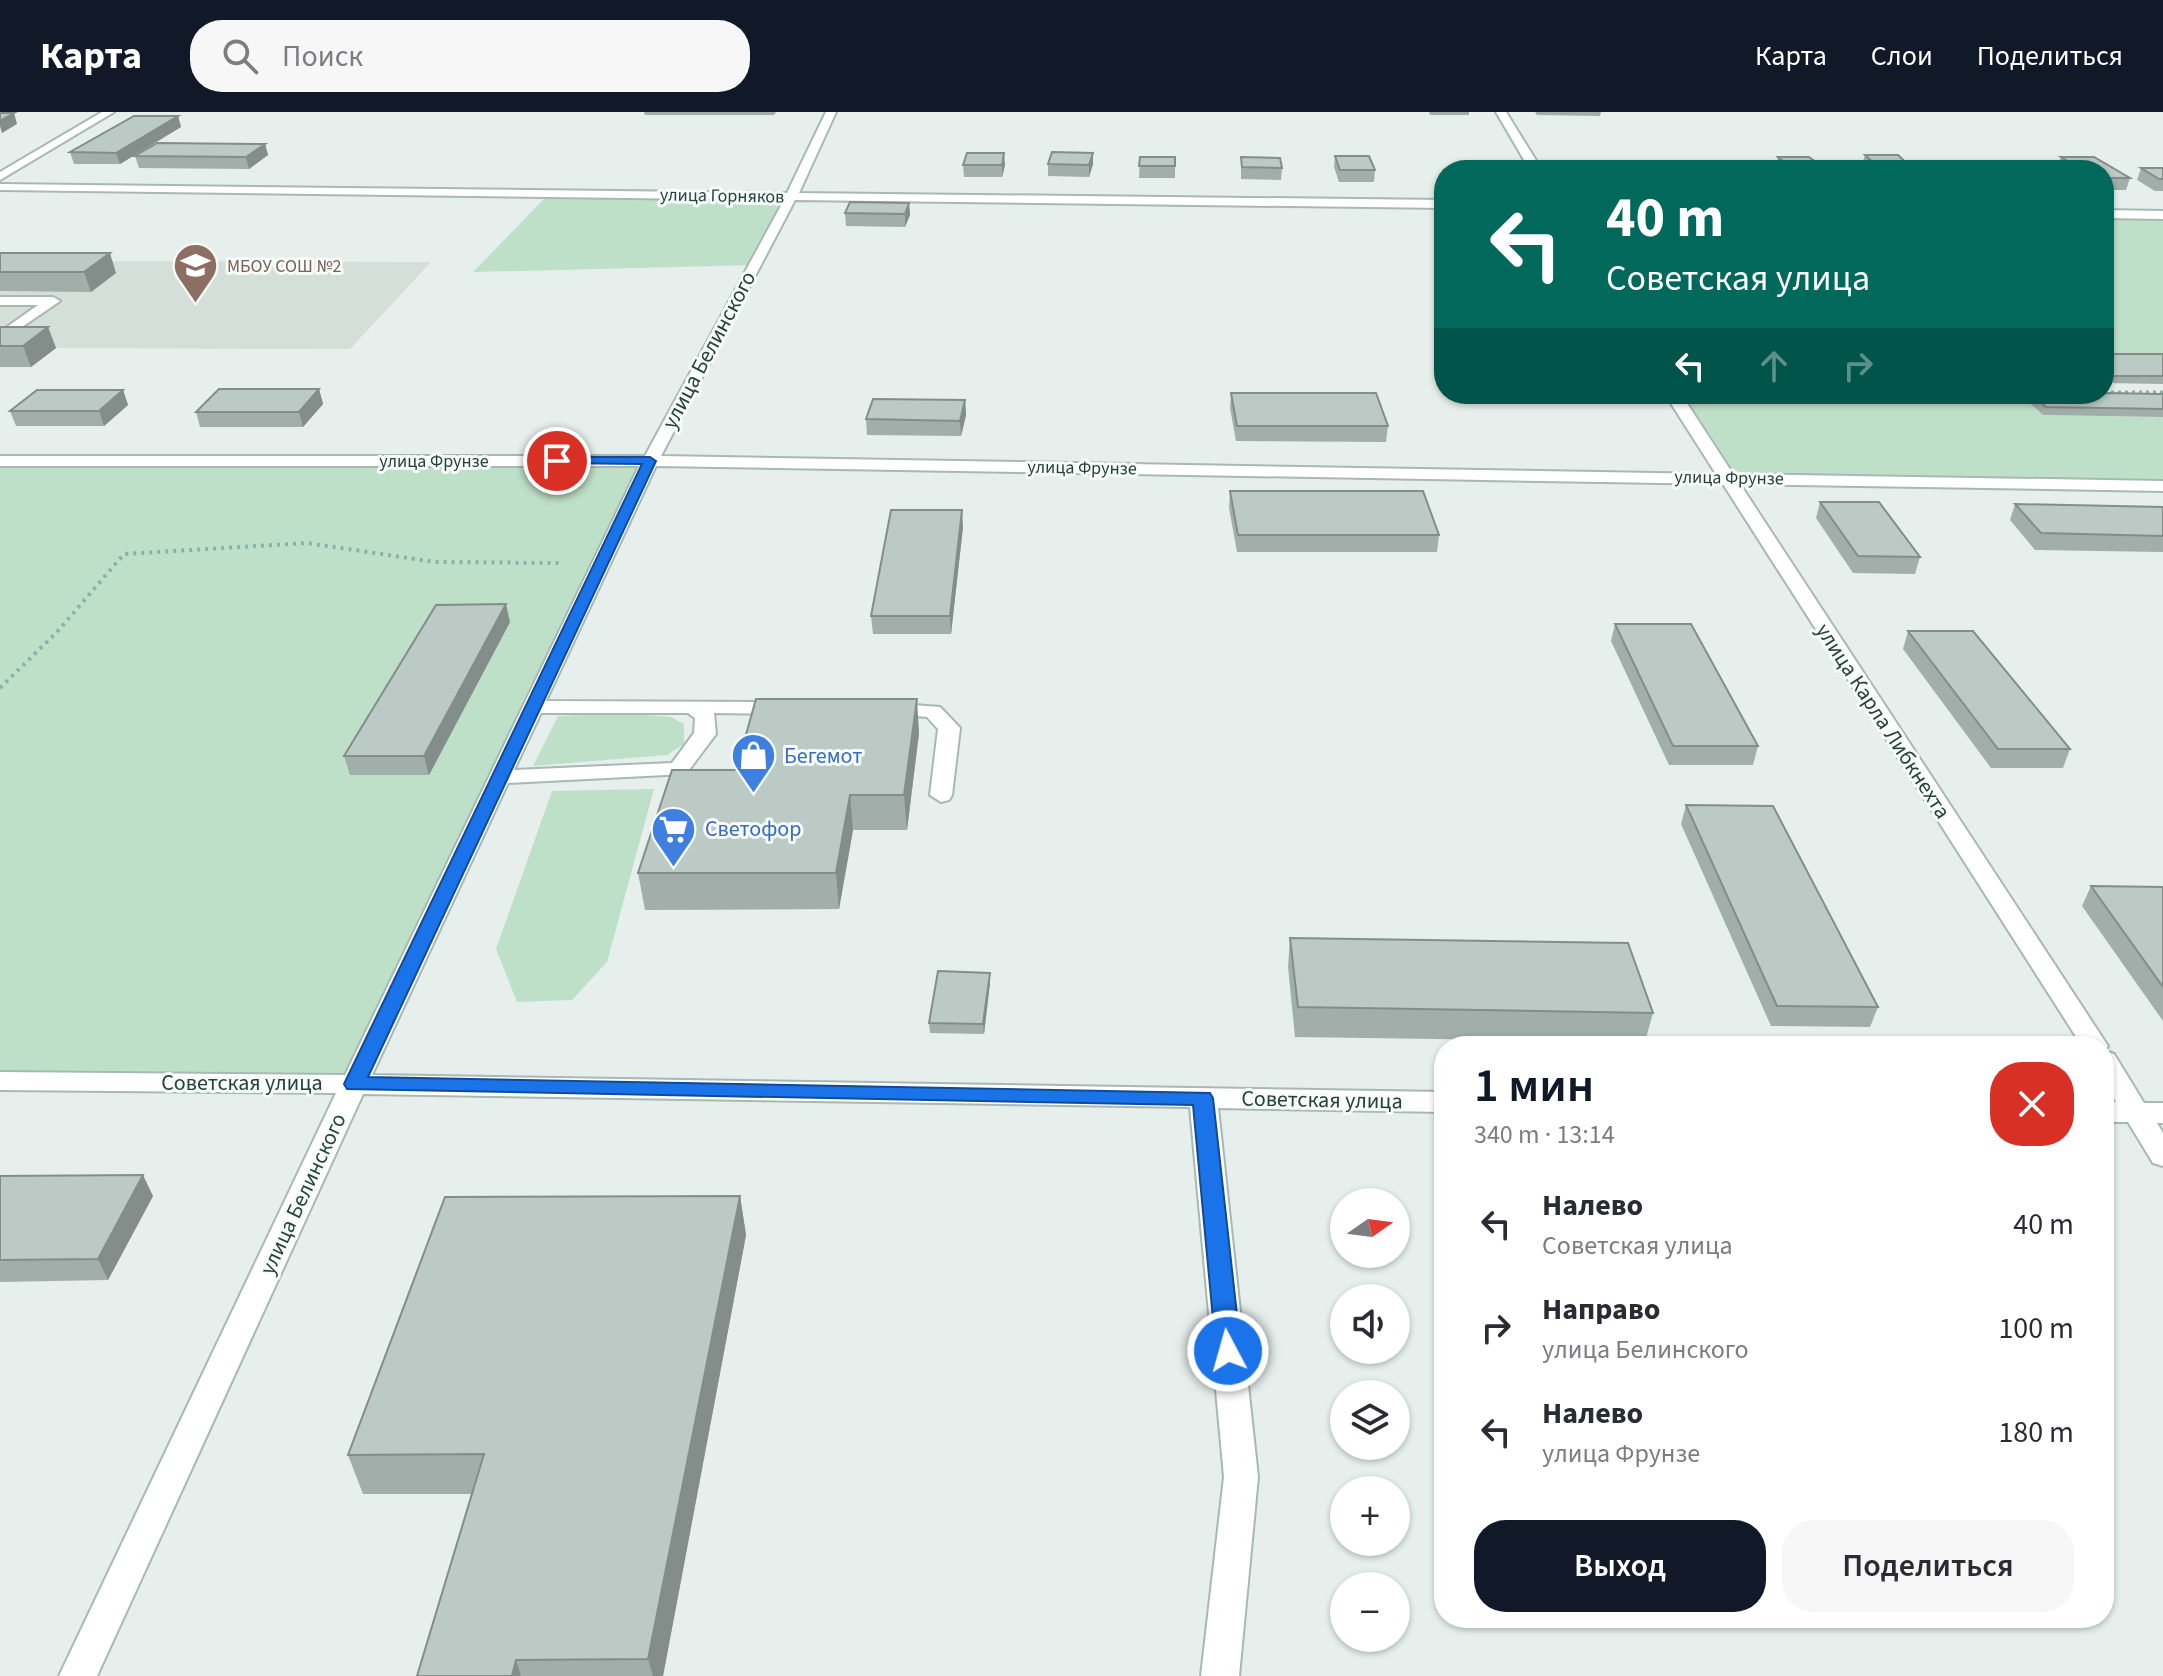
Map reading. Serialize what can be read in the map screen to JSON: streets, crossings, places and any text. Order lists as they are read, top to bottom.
{
  "streets": {
    "street": [
      "улица Горняков",
      "улица Белинского",
      "улица Фрунзе",
      "улица Карла Либкнехта",
      "Советская улица"
    ]
  },
  "crossings": [
    ["улица Горняков", "улица Белинского"],
    ["улица Белинского", "улица Фрунзе"],
    ["улица Белинского", "Советская улица"],
    ["улица Фрунзе", "улица Карла Либкнехта"]
  ],
  "places": {
    "school or university": ["МБОУ СОШ №2"],
    "shop": ["Бегемот"],
    "supermarket": ["Светофор"]
  },
  "north": "right",
  "page": {
    "header": "Карта",
    "search": "Поиск",
    "nav": ["Карта", "Слои", "Поделиться"],
    "turn": ["40 m", "Советская улица"],
    "heading": ["1 мин", "340 m · 13:14"],
    "list": [
      {
        "name": "Налево",
        "note": "Советская улица",
        "value": "40 m"
      },
      {
        "name": "Направо",
        "note": "улица Белинского",
        "value": "100 m"
      },
      {
        "name": "Налево",
        "note": "улица Фрунзе",
        "value": "180 m"
      }
    ],
    "map_buttons": ["+", "−"],
    "buttons": ["Выход", "Поделиться"]
  }
}
